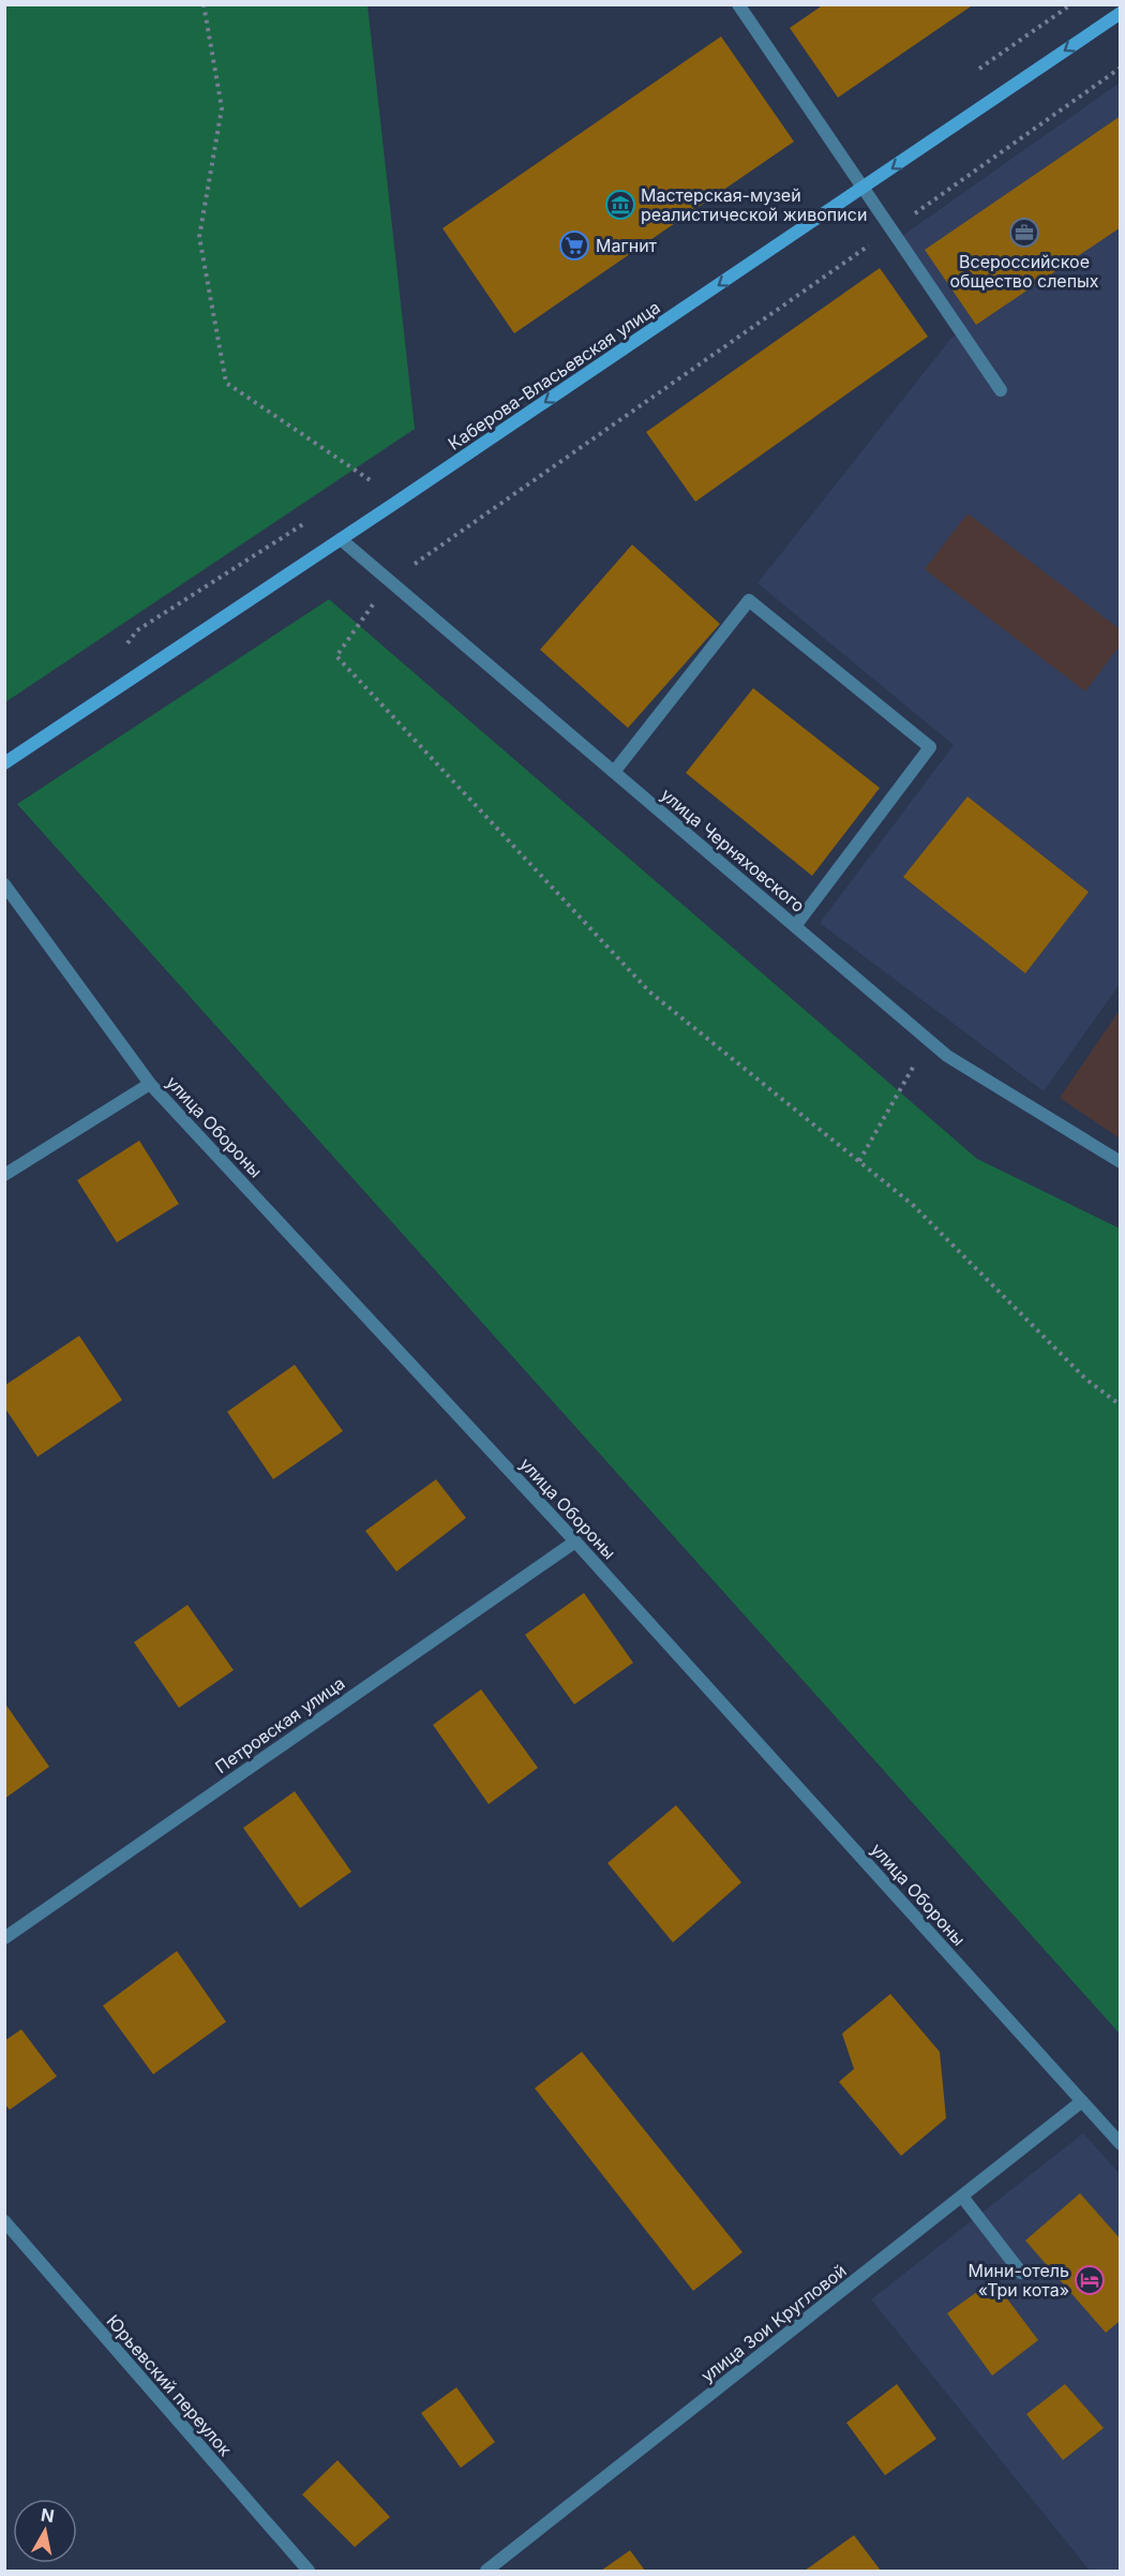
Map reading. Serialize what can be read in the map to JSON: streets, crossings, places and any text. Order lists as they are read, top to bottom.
{
  "streets": {
    "main road": ["Каберова-Власьевская улица"],
    "street": [
      "улица Черняховского",
      "улица Обороны",
      "Петровская улица",
      "улица Зои Кругловой",
      "Юрьевский переулок"
    ]
  },
  "crossings": [
    ["Каберова-Власьевская улица", "улица Черняховского"],
    ["улица Обороны", "Петровская улица"],
    ["улица Обороны", "улица Зои Кругловой"]
  ],
  "one_way": ["Каберова-Власьевская улица"],
  "places": {
    "museum": ["Мастерская-музей реалистической живописи"],
    "office": ["Всероссийское общество слепых"],
    "supermarket": ["Магнит"],
    "hotel": ["Мини-отель «Три кота»"]
  },
  "north": "top"
}
